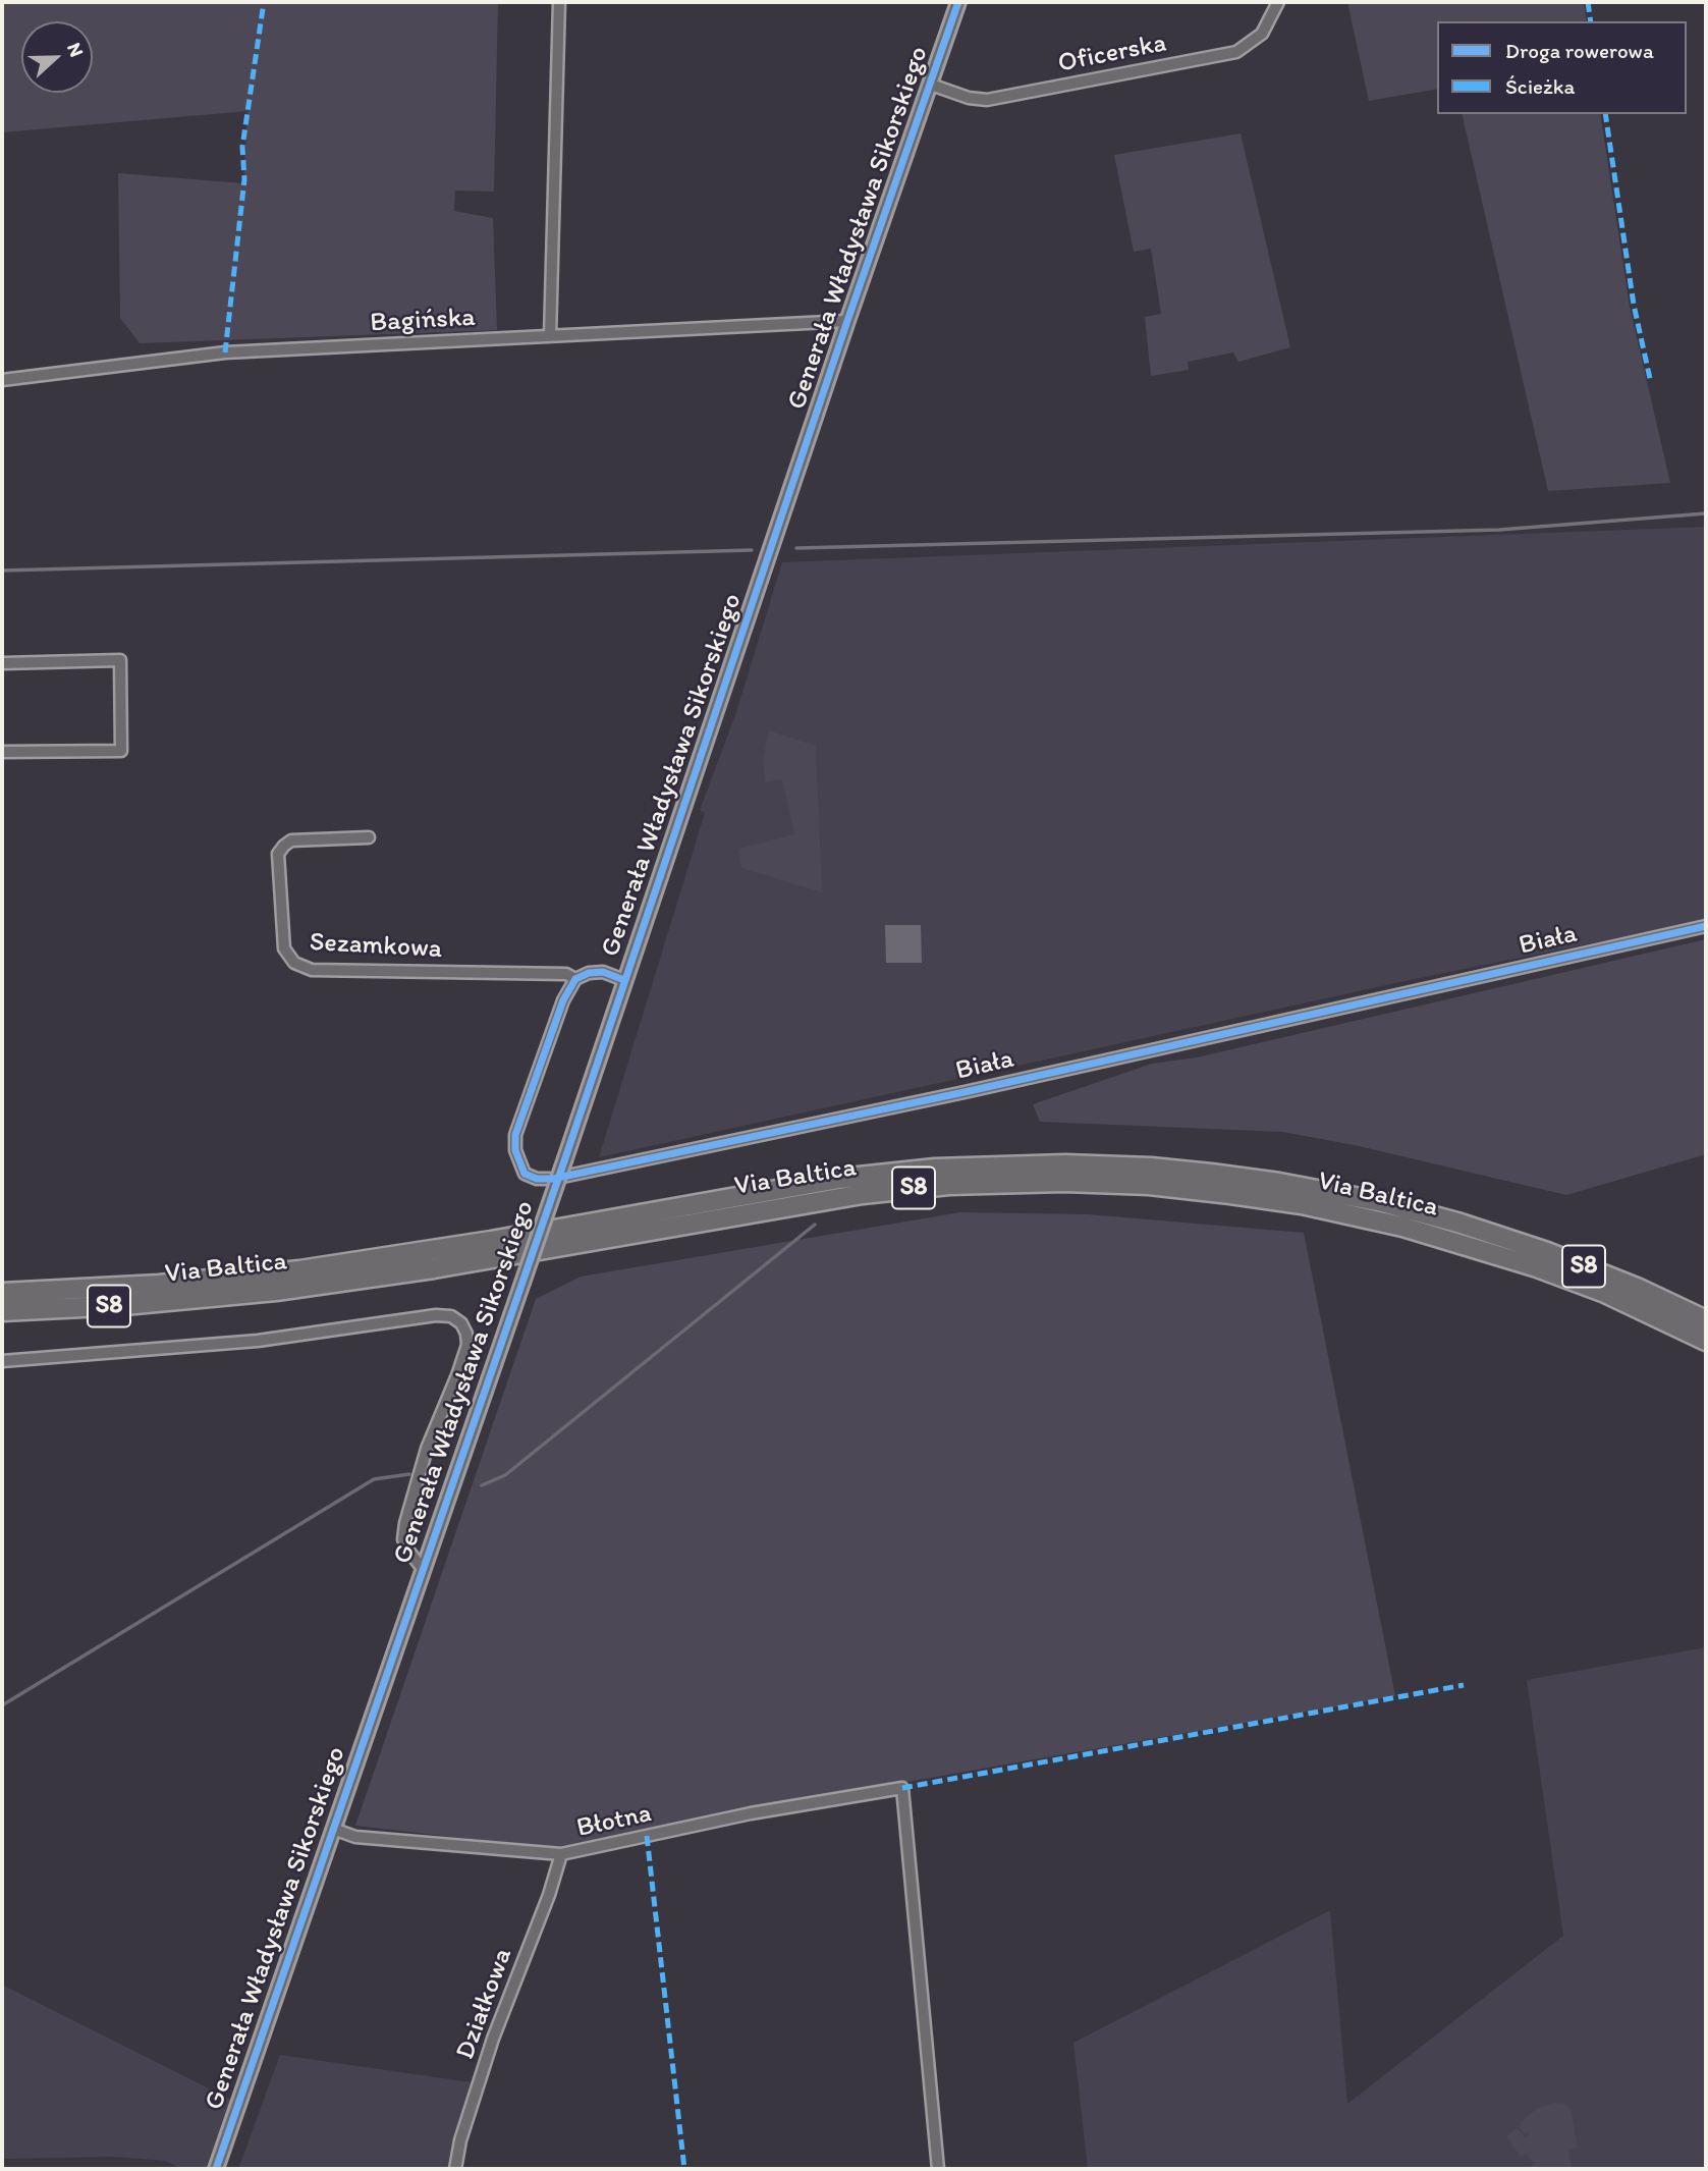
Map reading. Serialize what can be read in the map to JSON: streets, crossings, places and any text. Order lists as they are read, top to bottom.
{
  "streets": {
    "highway": ["Via Baltica", "S8"],
    "street": [
      "Oficerska",
      "Generała Władysława Sikorskiego",
      "Bagińska",
      "Biała",
      "Sezamkowa",
      "Błotna",
      "Działkowa"
    ]
  },
  "crossings": [
    ["Oficerska", "Generała Władysława Sikorskiego"],
    ["Generała Władysława Sikorskiego", "Bagińska"],
    ["Generała Władysława Sikorskiego", "Błotna"],
    ["Biała", "Sezamkowa"],
    ["Błotna", "Działkowa"]
  ],
  "legend": ["Droga rowerowa", "Ścieżka"],
  "north": "right"
}
